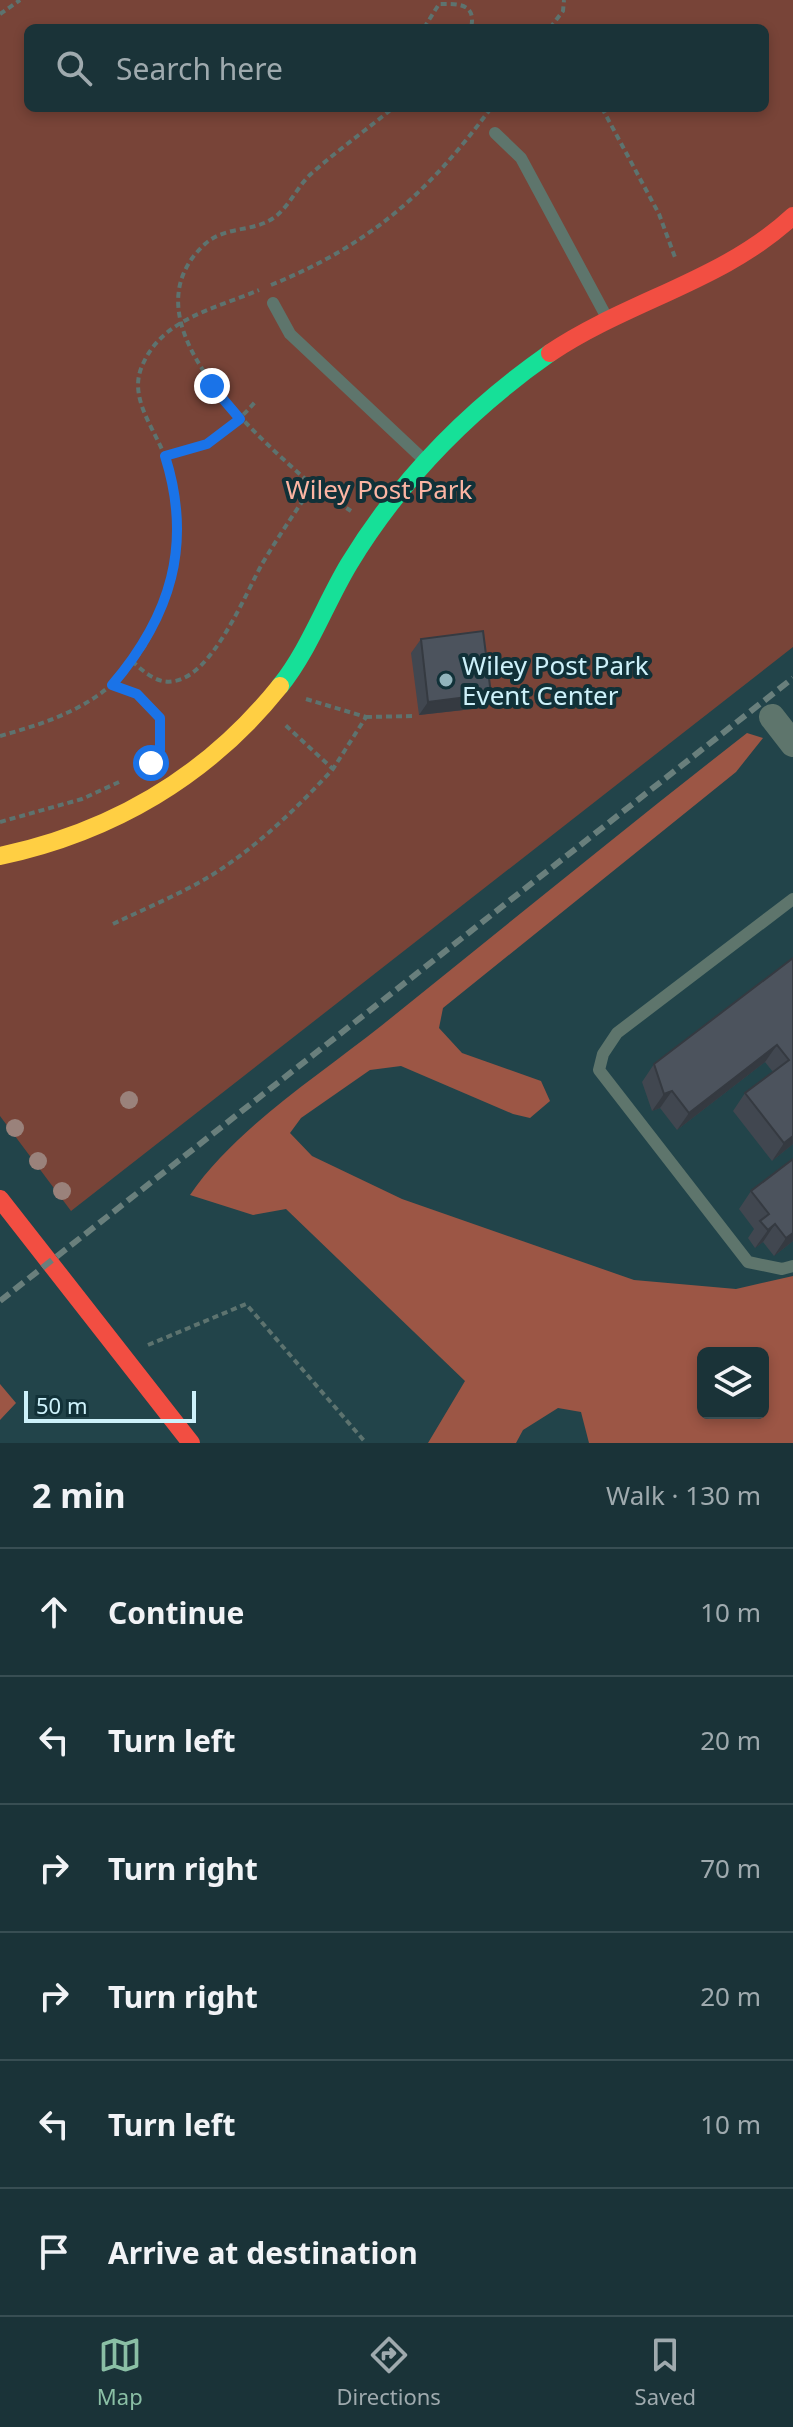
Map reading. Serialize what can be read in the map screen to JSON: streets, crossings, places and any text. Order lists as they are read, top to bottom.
{
  "parks": ["Wiley Post Park"],
  "places": ["Wiley Post Park Event Center"],
  "scale_bar": "50 m",
  "page": {
    "search": "Search here",
    "scale": "50 m",
    "heading": ["2 min", "Walk · 130 m"],
    "list": [
      ["Continue", "10 m"],
      ["Turn left", "20 m"],
      ["Turn right", "70 m"],
      ["Turn right", "20 m"],
      ["Turn left", "10 m"],
      "Arrive at destination"
    ],
    "nav": ["Map", "Directions", "Saved"]
  }
}
